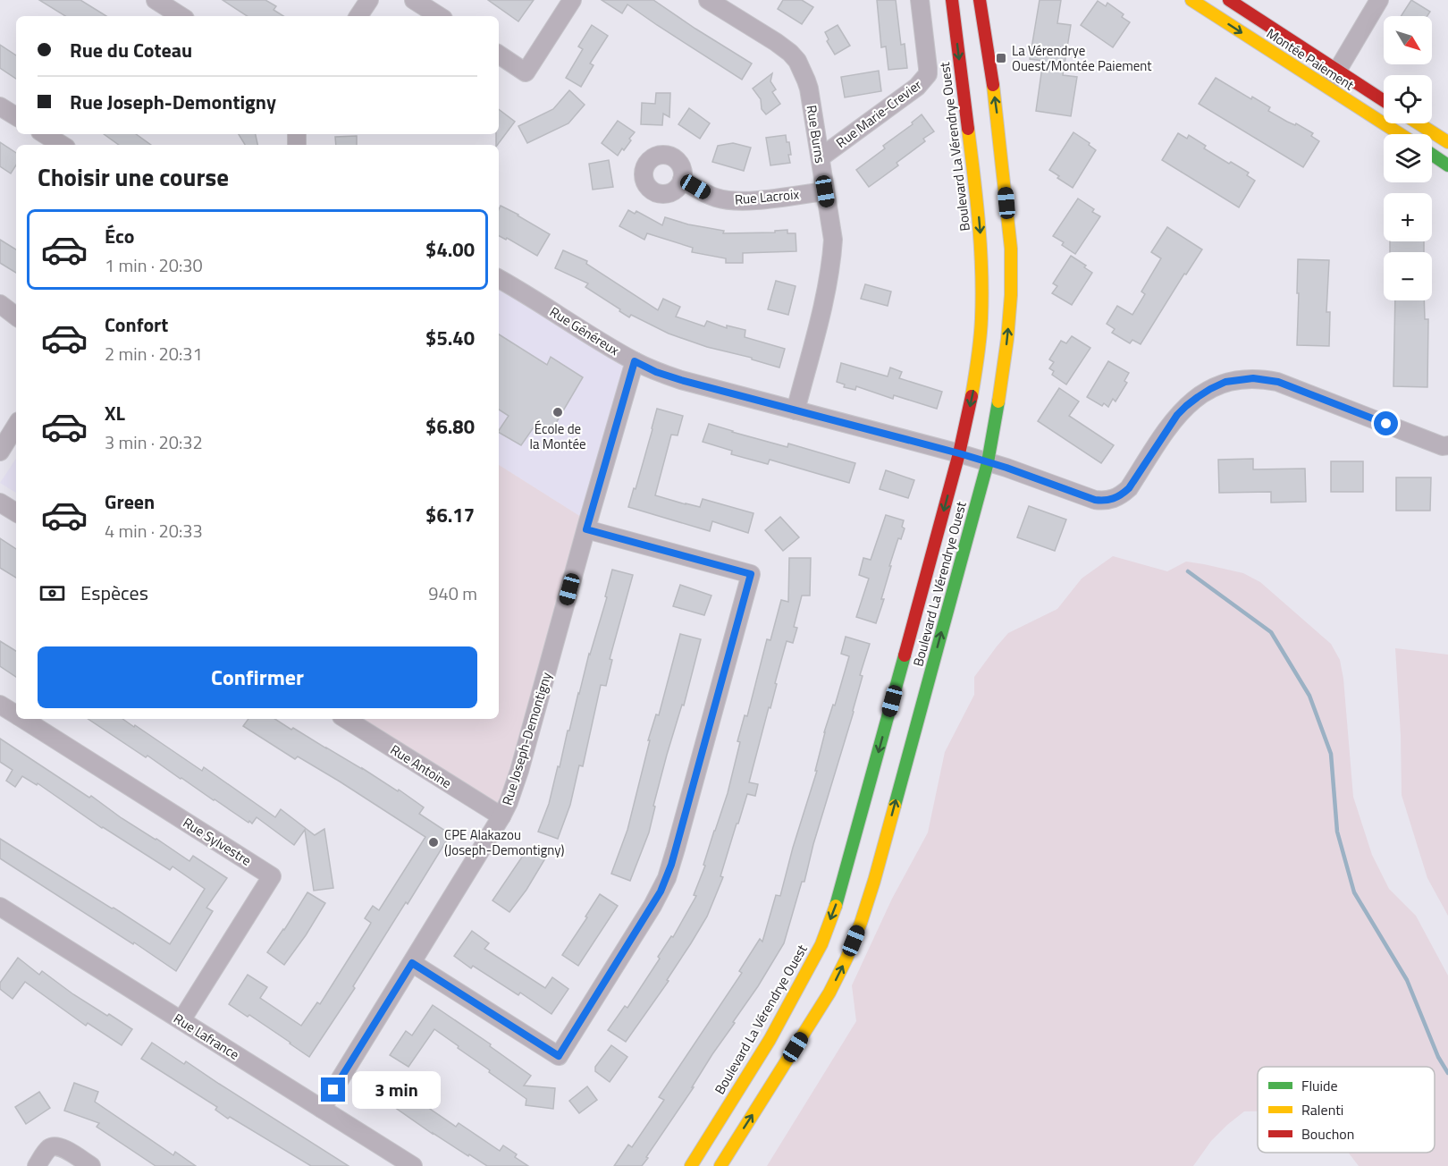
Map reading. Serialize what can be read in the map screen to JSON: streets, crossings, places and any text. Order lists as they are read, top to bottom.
{
  "streets": {
    "main road": ["Montée Paiement", "Boulevard La Vérendrye Ouest"],
    "street": [
      "Rue Marie-Crevier",
      "Rue Burns",
      "Rue Lacroix",
      "Rue Généreux",
      "Rue Joseph-Demontigny",
      "Rue Antoine",
      "Rue Sylvestre",
      "Rue Lafrance"
    ]
  },
  "crossings": [
    ["Rue Marie-Crevier", "Rue Burns"],
    ["Rue Burns", "Rue Lacroix"],
    ["Rue Burns", "Rue Généreux"],
    ["Boulevard La Vérendrye Ouest", "Rue Généreux"],
    ["Rue Généreux", "Rue Joseph-Demontigny"],
    ["Rue Joseph-Demontigny", "Rue Antoine"],
    ["Rue Joseph-Demontigny", "Rue Lafrance"],
    ["Rue Sylvestre", "Rue Lafrance"]
  ],
  "places": {
    "transit": ["La Vérendrye Ouest/Montée Paiement"],
    "other": ["École de la Montée", "CPE Alakazou (Joseph-Demontigny)"]
  },
  "legend": ["Fluide", "Ralenti", "Bouchon"],
  "north": "bottom right",
  "page": {
    "map_buttons": ["+", "−"],
    "banner": ["Rue du Coteau", "Rue Joseph-Demontigny"],
    "heading": "Choisir une course",
    "list": [
      {
        "name": "Éco",
        "note": "1 min · 20:30",
        "value": "$4.00"
      },
      {
        "name": "Confort",
        "note": "2 min · 20:31",
        "value": "$5.40"
      },
      {
        "name": "XL",
        "note": "3 min · 20:32",
        "value": "$6.80"
      },
      {
        "name": "Green",
        "note": "4 min · 20:33",
        "value": "$6.17"
      }
    ],
    "pay": ["Espèces", "940 m"],
    "buttons": "Confirmer",
    "bubble": "3 min"
  }
}
